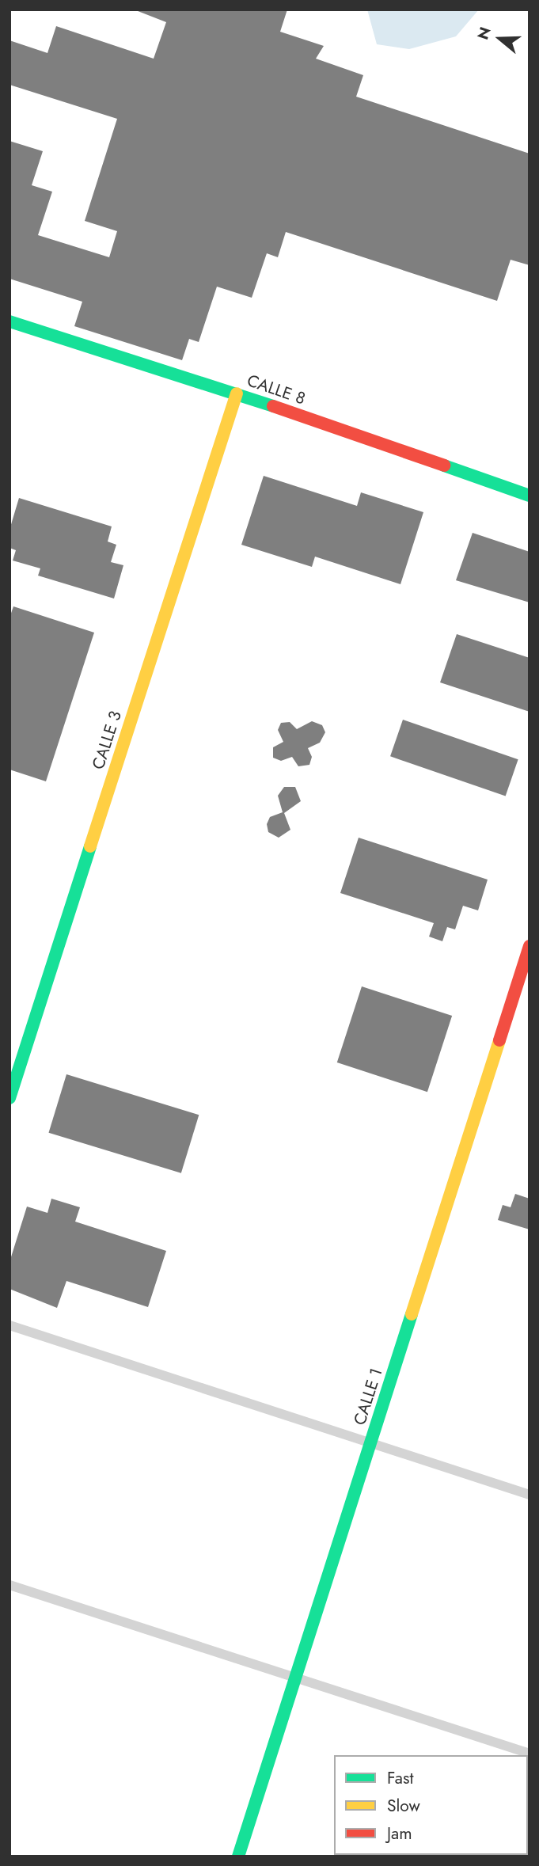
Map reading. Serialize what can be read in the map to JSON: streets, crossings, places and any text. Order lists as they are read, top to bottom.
{
  "streets": {
    "street": ["CALLE 8", "CALLE 3", "CALLE 1"]
  },
  "crossings": [
    ["CALLE 8", "CALLE 3"]
  ],
  "legend": ["Fast", "Slow", "Jam"],
  "north": "left"
}
